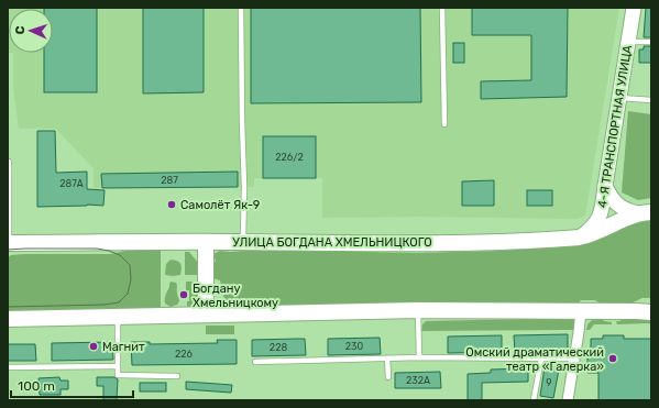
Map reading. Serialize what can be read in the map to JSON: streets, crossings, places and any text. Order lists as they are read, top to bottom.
{
  "streets": {
    "main road": ["4-Я ТРАНСПОРТНАЯ УЛИЦА", "УЛИЦА БОГДАНА ХМЕЛЬНИЦКОГО"]
  },
  "crossings": [
    ["4-Я ТРАНСПОРТНАЯ УЛИЦА", "УЛИЦА БОГДАНА ХМЕЛЬНИЦКОГО"]
  ],
  "places": [
    "Самолёт Як-9",
    "Богдану Хмельницкому",
    "Магнит",
    "Омский драматический театр «Галерка»"
  ],
  "house_numbers": [
    "226/2",
    "287",
    "287А",
    "230",
    "228",
    "226",
    "232А",
    "9"
  ],
  "scale_bar": "100 m",
  "north": "left"
}
